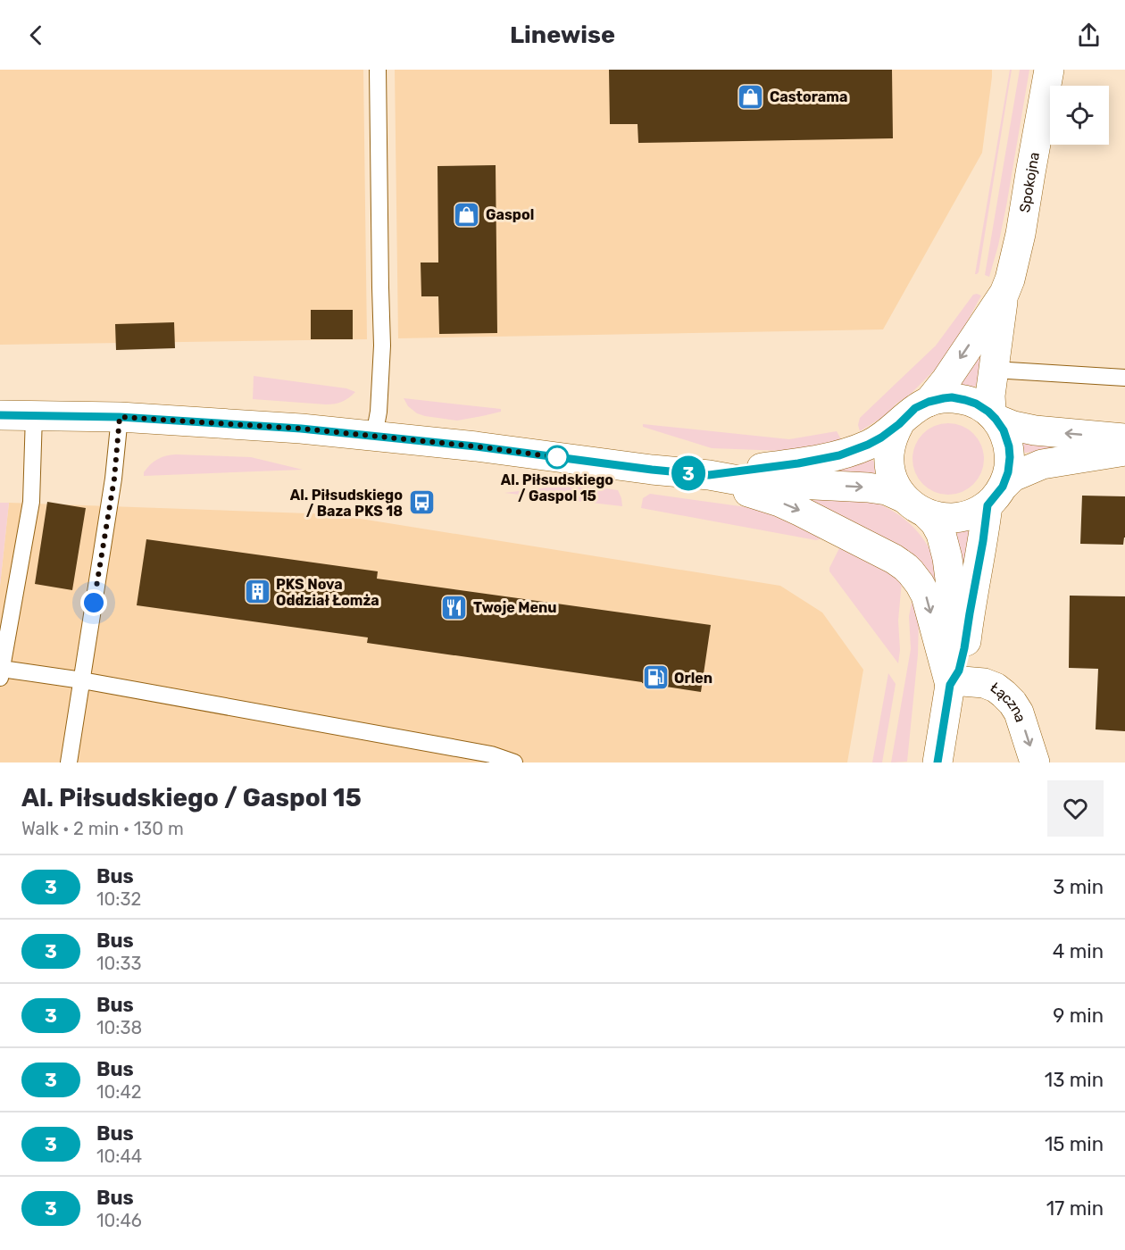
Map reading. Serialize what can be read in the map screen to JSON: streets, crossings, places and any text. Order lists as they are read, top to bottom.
{
  "streets": {
    "street": ["Spokojna", "Łączna"]
  },
  "places": {
    "shop": ["Castorama", "Gaspol"],
    "other": ["Al. Piłsudskiego / Gaspol 15"],
    "bus stop": ["Al. Piłsudskiego / Baza PKS 18"],
    "building": ["PKS Nova Oddział Łomża"],
    "restaurant": ["Twoje Menu"],
    "fuel station": ["Orlen"]
  },
  "lines": ["bus line 3"],
  "page": {
    "header": "Linewise",
    "on_map": "3",
    "heading": ["Al. Piłsudskiego / Gaspol 15", "Walk · 2 min · 130 m"],
    "list": [
      {
        "mark": "3",
        "name": "Bus",
        "note": "10:32",
        "value": "3 min"
      },
      {
        "mark": "3",
        "name": "Bus",
        "note": "10:33",
        "value": "4 min"
      },
      {
        "mark": "3",
        "name": "Bus",
        "note": "10:38",
        "value": "9 min"
      },
      {
        "mark": "3",
        "name": "Bus",
        "note": "10:42",
        "value": "13 min"
      },
      {
        "mark": "3",
        "name": "Bus",
        "note": "10:44",
        "value": "15 min"
      },
      {
        "mark": "3",
        "name": "Bus",
        "note": "10:46",
        "value": "17 min"
      }
    ]
  }
}
